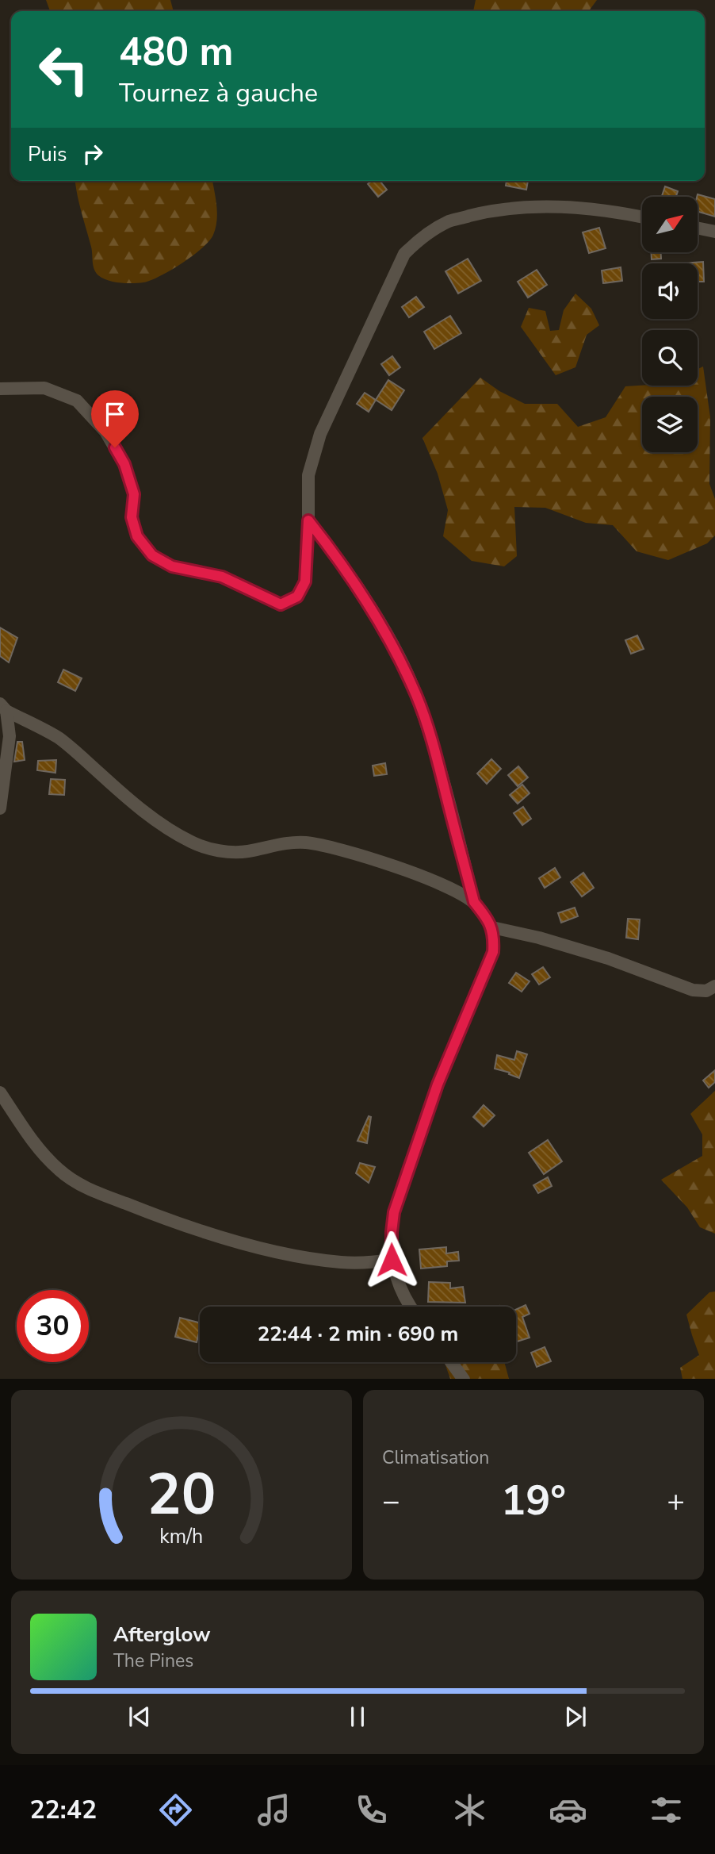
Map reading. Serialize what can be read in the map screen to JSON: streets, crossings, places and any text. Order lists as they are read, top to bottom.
{
  "north": "top right",
  "page": {
    "turn": ["480 m", "Tournez à gauche"],
    "then": "Puis",
    "limit": "30",
    "trip": "22:44 · 2 min · 690 m",
    "tile": "Climatisation",
    "heat": ["−", "19°", "+"],
    "song": ["Afterglow", "The Pines"],
    "tabs": "22:42",
    "gauge": ["20", "km/h"]
  }
}
